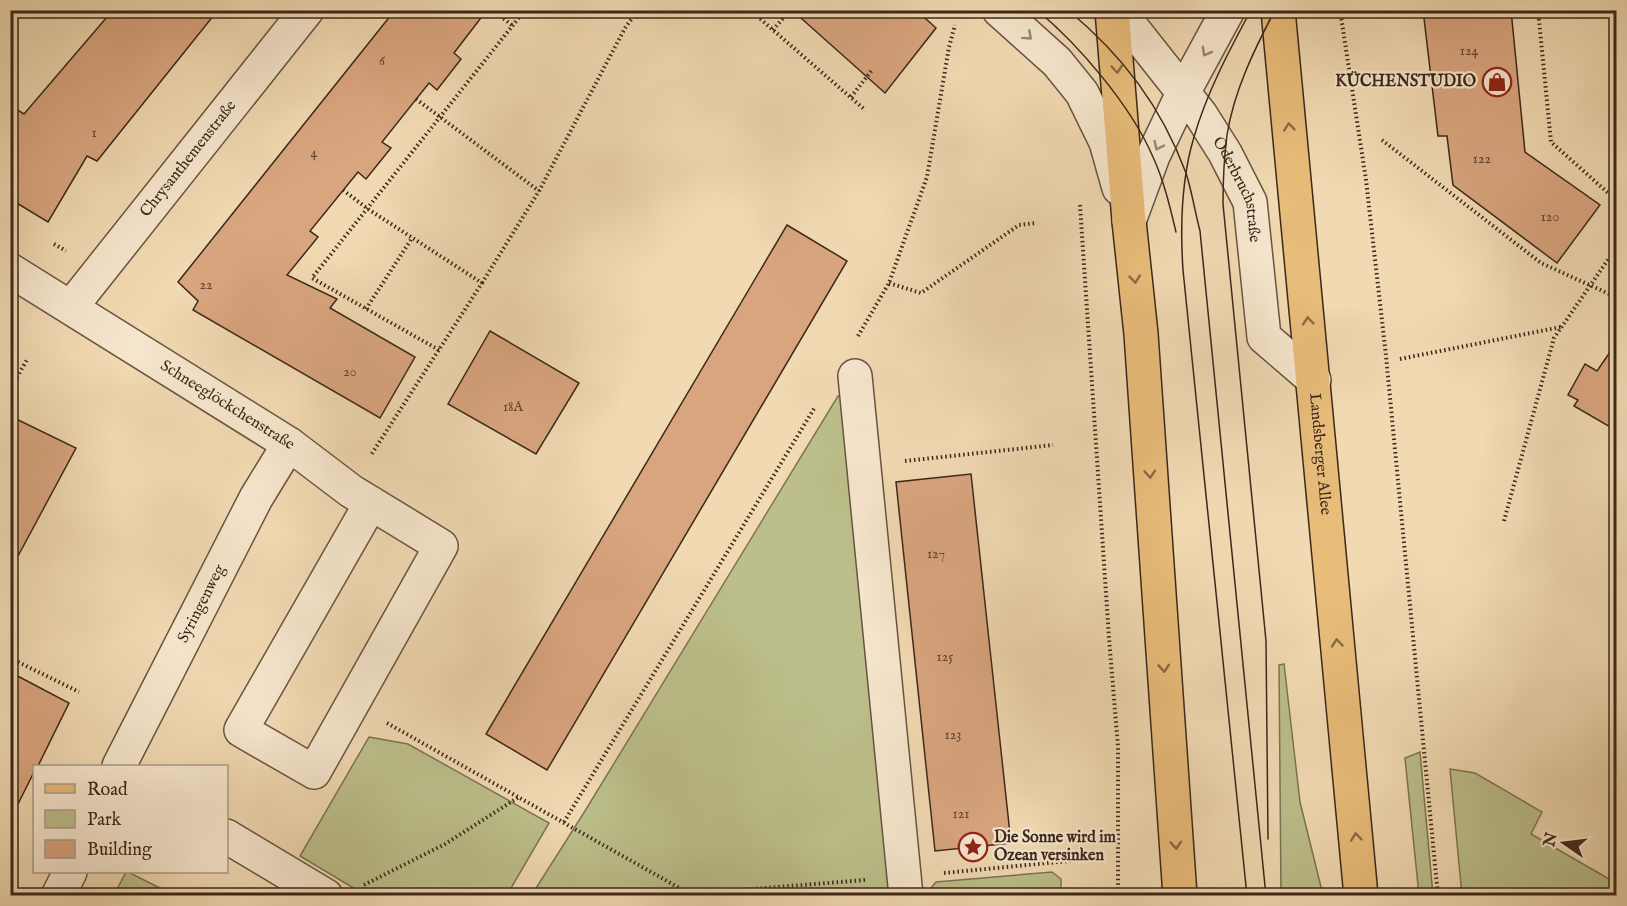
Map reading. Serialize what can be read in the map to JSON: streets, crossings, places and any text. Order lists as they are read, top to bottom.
{
  "streets": {
    "main road": ["Landsberger Allee"],
    "street": [
      "Chrysanthemenstraße",
      "Oderbruchstraße",
      "Schneeglöckchenstraße",
      "Syringenweg"
    ]
  },
  "crossings": [
    ["Chrysanthemenstraße", "Schneeglöckchenstraße"],
    ["Oderbruchstraße", "Landsberger Allee"],
    ["Schneeglöckchenstraße", "Syringenweg"]
  ],
  "places": {
    "shop": ["KÜCHENSTUDIO"],
    "place": ["Die Sonne wird im Ozean versinken"]
  },
  "house_numbers": [
    "124",
    "6",
    "1",
    "4",
    "122",
    "120",
    "22",
    "20",
    "18A",
    "127",
    "125",
    "123",
    "121"
  ],
  "legend": ["Road", "Park", "Building"],
  "north": "left"
}
